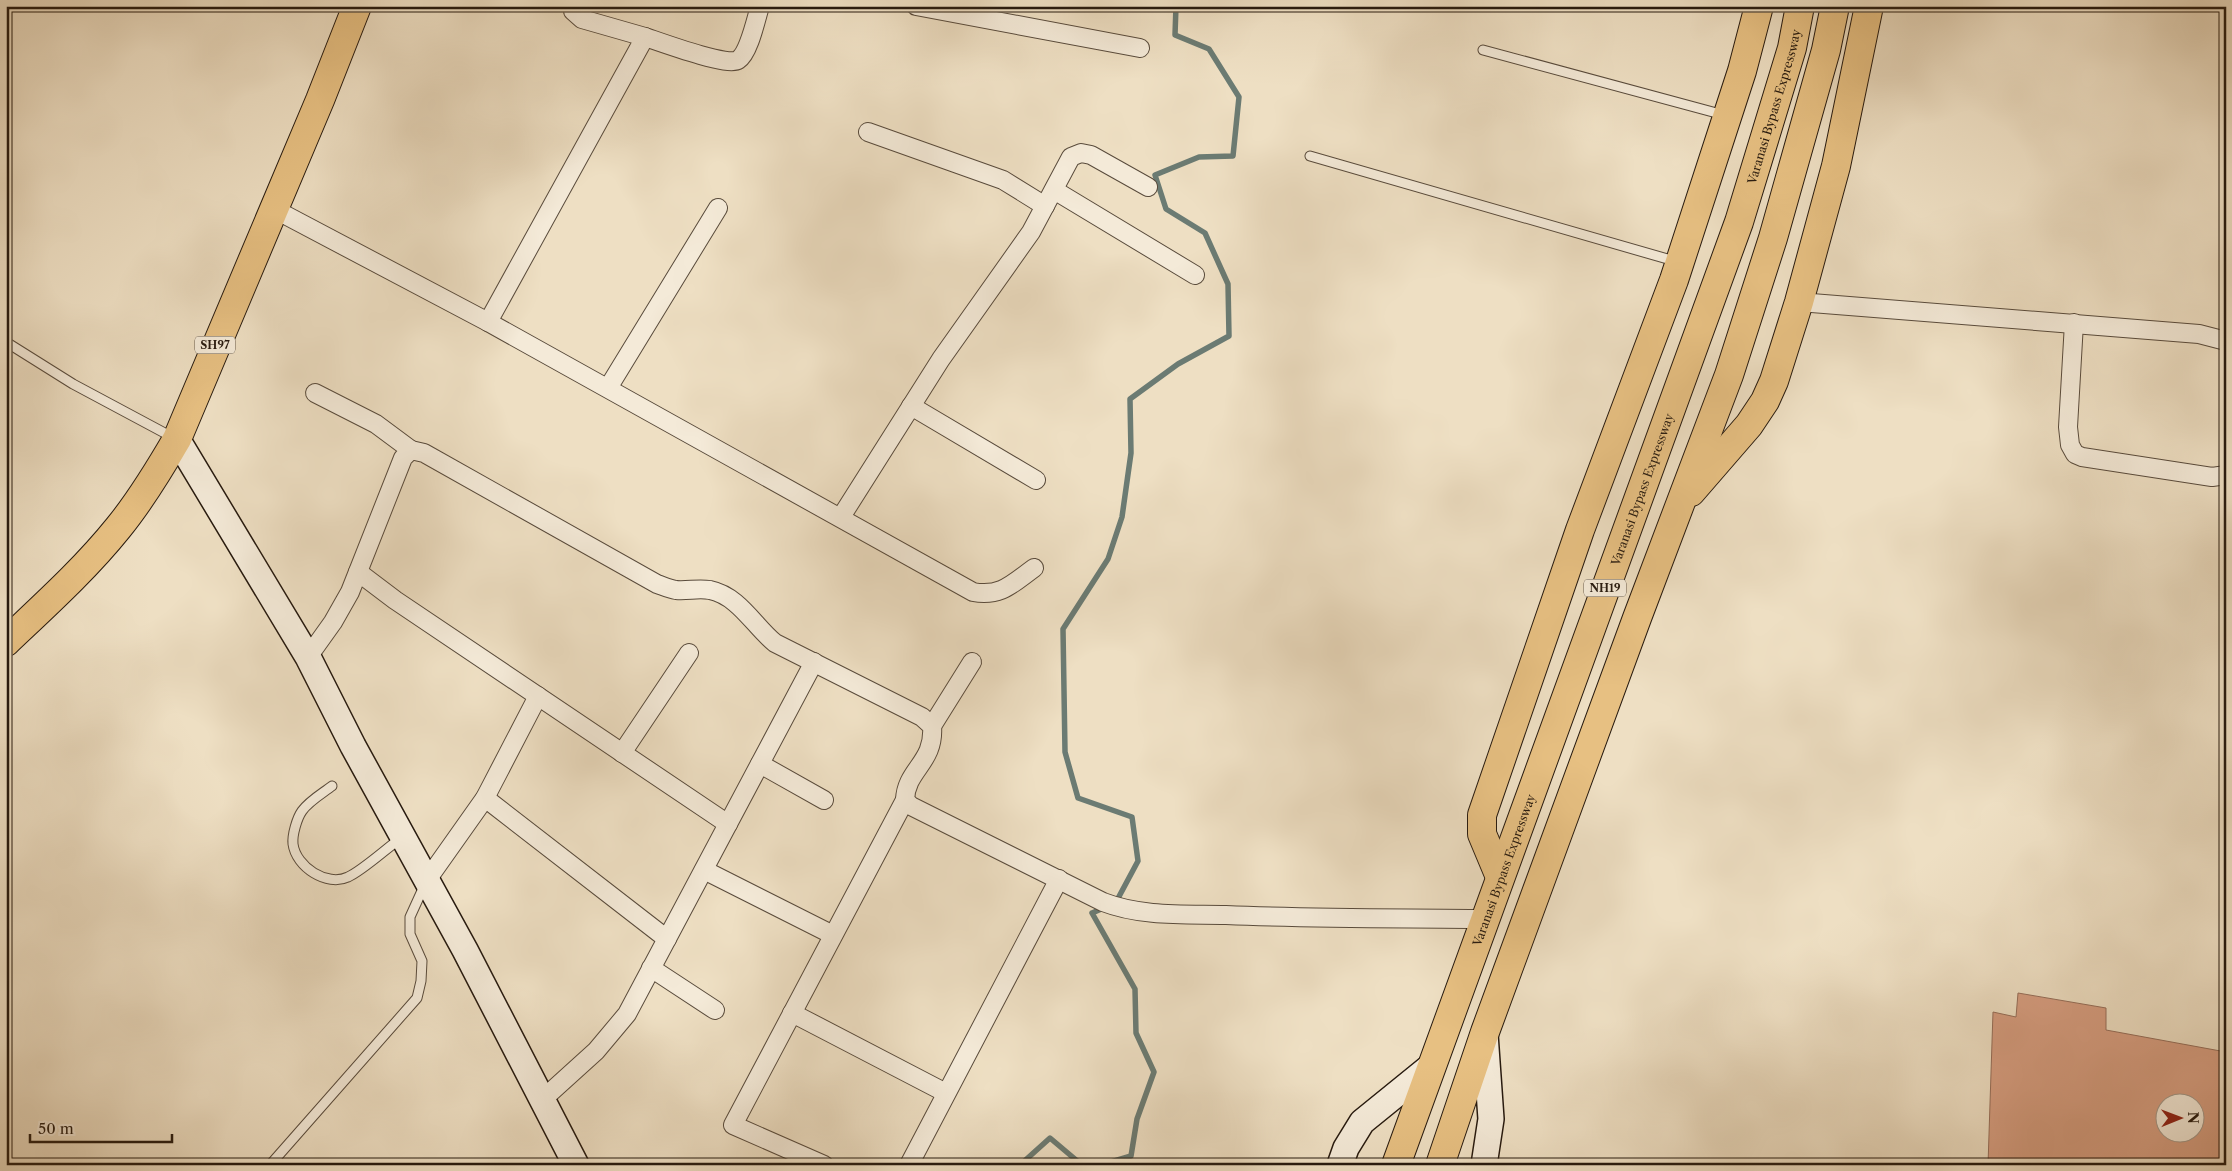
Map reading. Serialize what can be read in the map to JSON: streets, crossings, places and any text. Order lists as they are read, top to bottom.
{
  "streets": {
    "main road": ["Varanasi Bypass Expressway", "SH97", "NH19"]
  },
  "scale_bar": "50 m",
  "north": "right"
}
